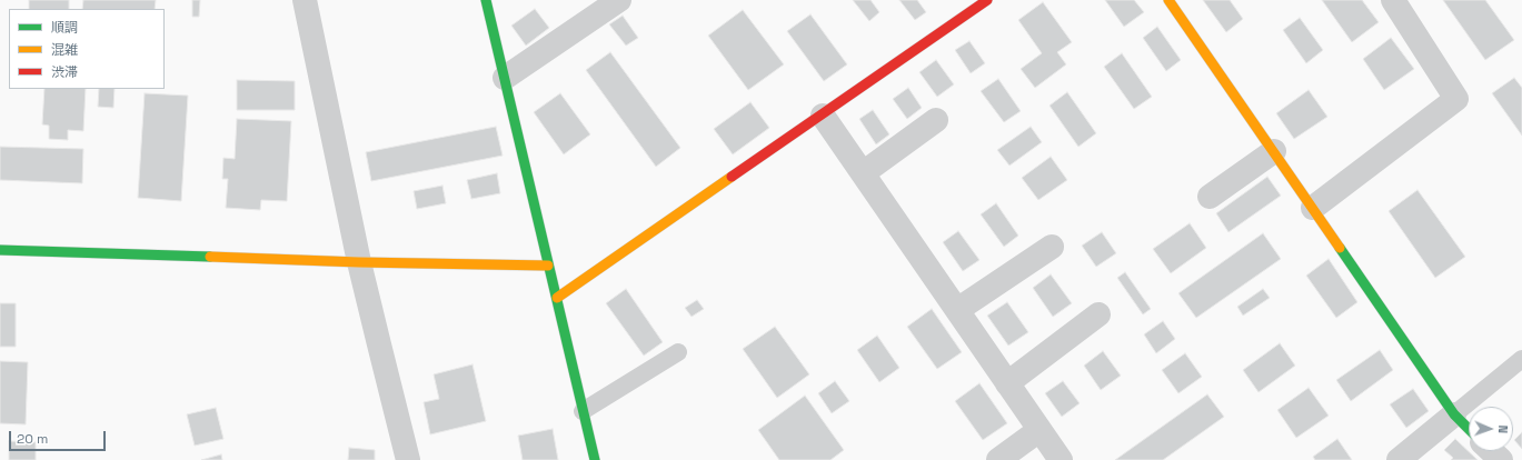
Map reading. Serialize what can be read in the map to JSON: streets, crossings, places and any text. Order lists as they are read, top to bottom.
{
  "legend": ["順調", "混雑", "渋滞"],
  "scale_bar": "20 m",
  "north": "right"
}
